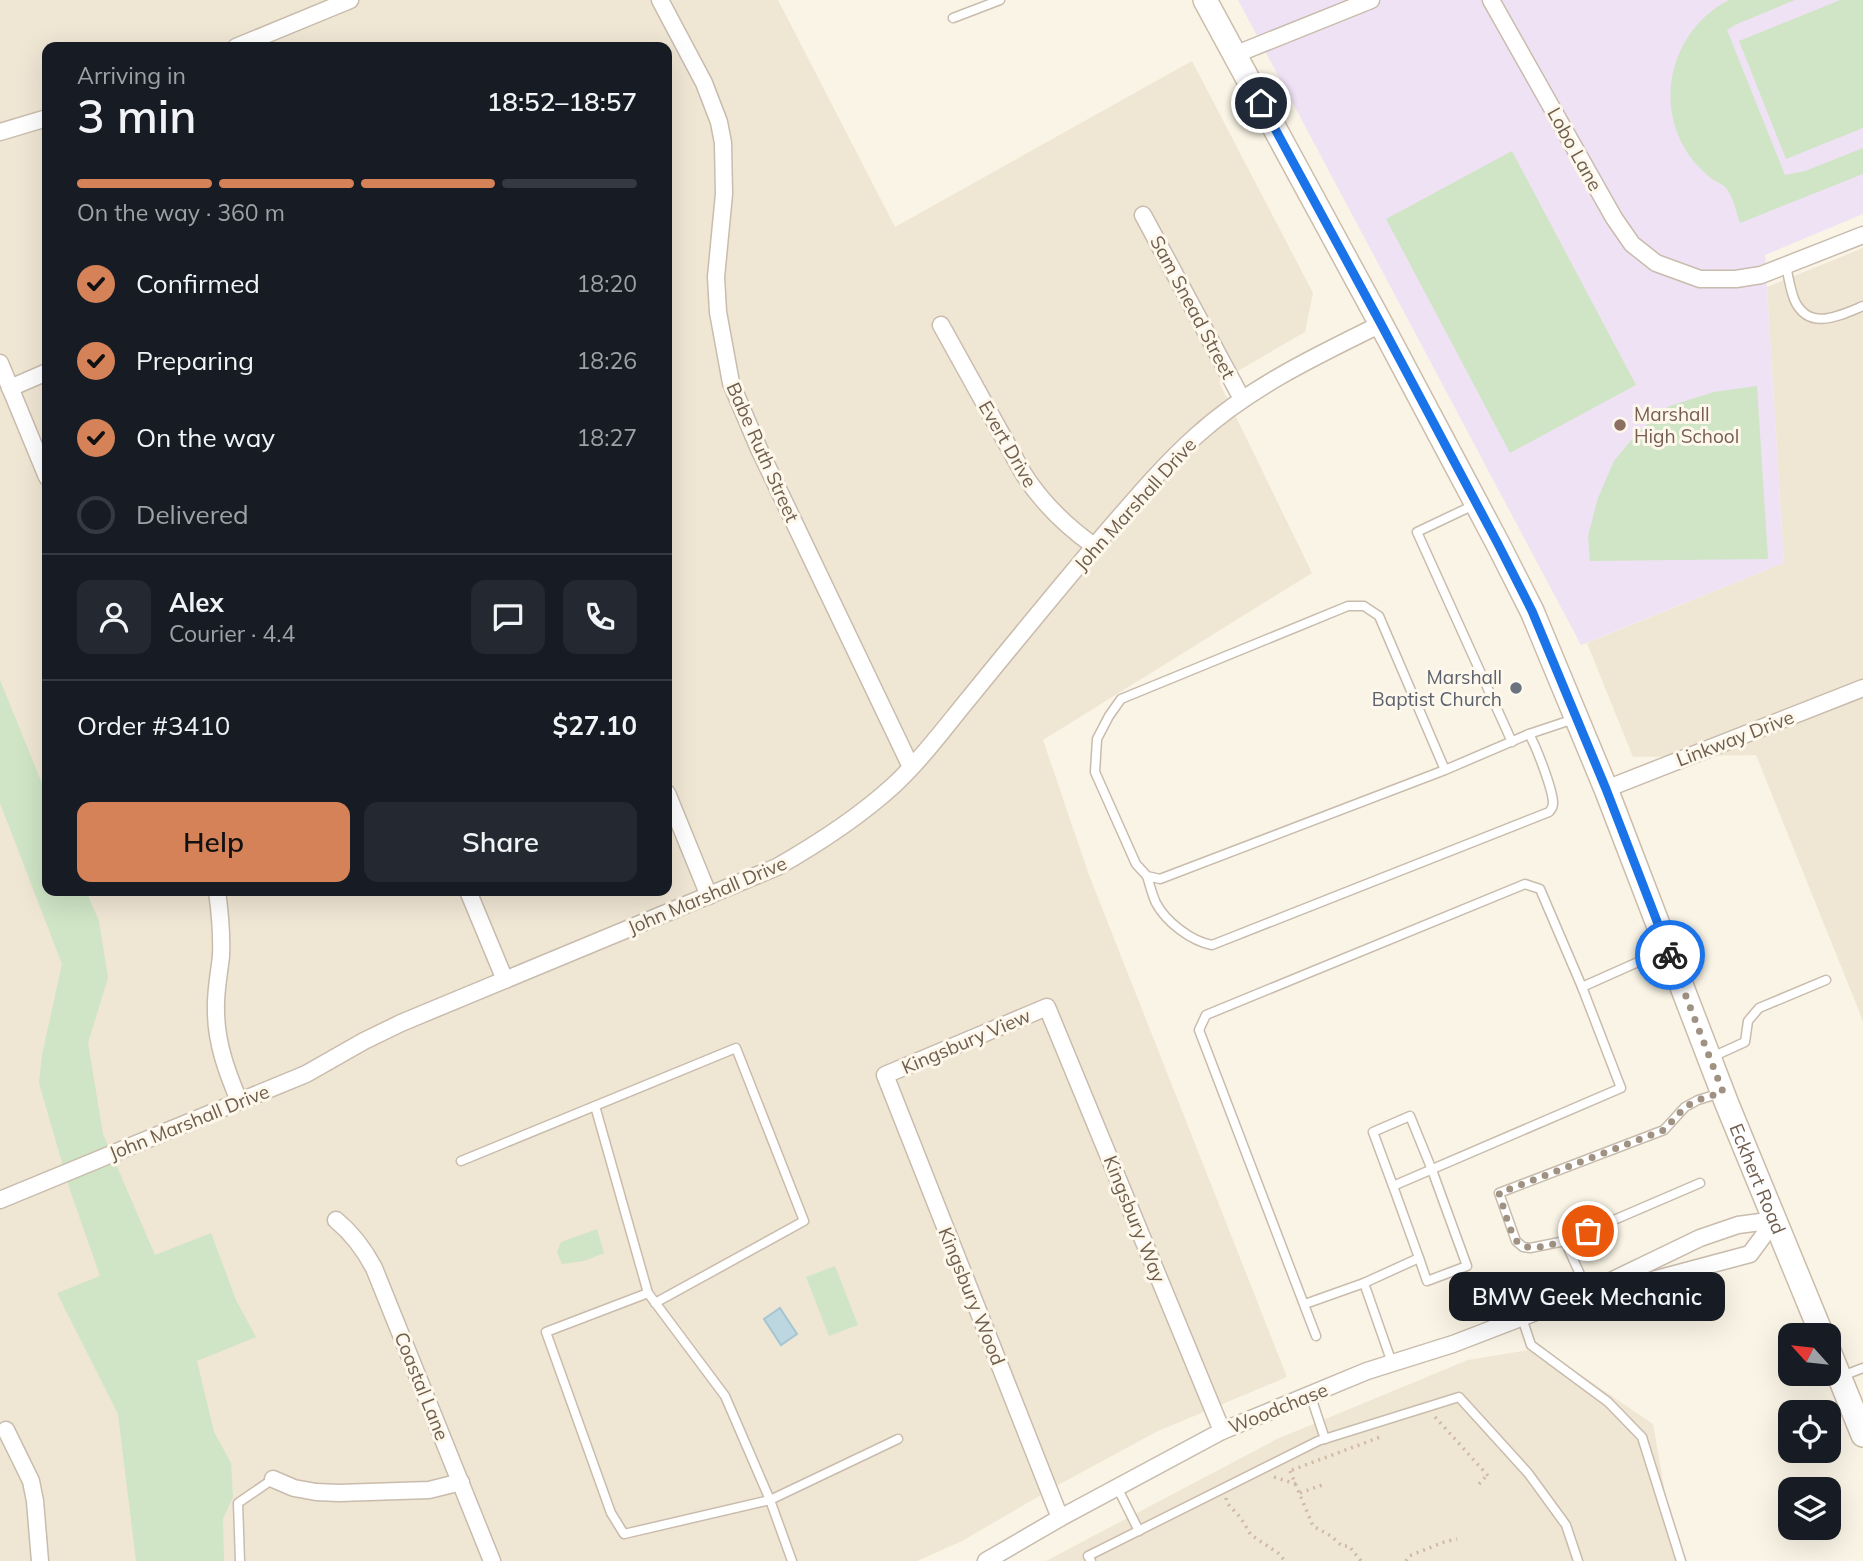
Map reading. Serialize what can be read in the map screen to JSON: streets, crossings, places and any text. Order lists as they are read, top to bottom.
{
  "streets": {
    "main road": ["Eckhert Road"],
    "street": [
      "Lobo Lane",
      "Sam Snead Street",
      "Evert Drive",
      "Babe Ruth Street",
      "John Marshall Drive",
      "Linkway Drive",
      "Kingsbury View",
      "Kingsbury Way",
      "Kingsbury Wood",
      "Coastal Lane",
      "Woodchase"
    ]
  },
  "crossings": [
    ["Sam Snead Street", "John Marshall Drive"],
    ["Evert Drive", "John Marshall Drive"],
    ["Babe Ruth Street", "John Marshall Drive"],
    ["John Marshall Drive", "Eckhert Road"],
    ["Linkway Drive", "Eckhert Road"],
    ["Kingsbury View", "Kingsbury Way"],
    ["Kingsbury View", "Kingsbury Wood"],
    ["Eckhert Road", "Woodchase"],
    ["Kingsbury Way", "Woodchase"],
    ["Kingsbury Wood", "Woodchase"]
  ],
  "places": ["Marshall High School", "Marshall Baptist Church", "BMW Geek Mechanic"],
  "north": "top left",
  "page": {
    "heading": ["3 min", "Arriving in", "18:52–18:57"],
    "panel": [
      "Alex",
      "Courier · 4.4",
      "Order #3410",
      "$27.10"
    ],
    "bar": "On the way · 360 m",
    "list": [
      ["Confirmed", "18:20"],
      ["Preparing", "18:26"],
      ["On the way", "18:27"],
      "Delivered"
    ],
    "buttons": ["Help", "Share"],
    "bubble": "BMW Geek Mechanic"
  }
}
